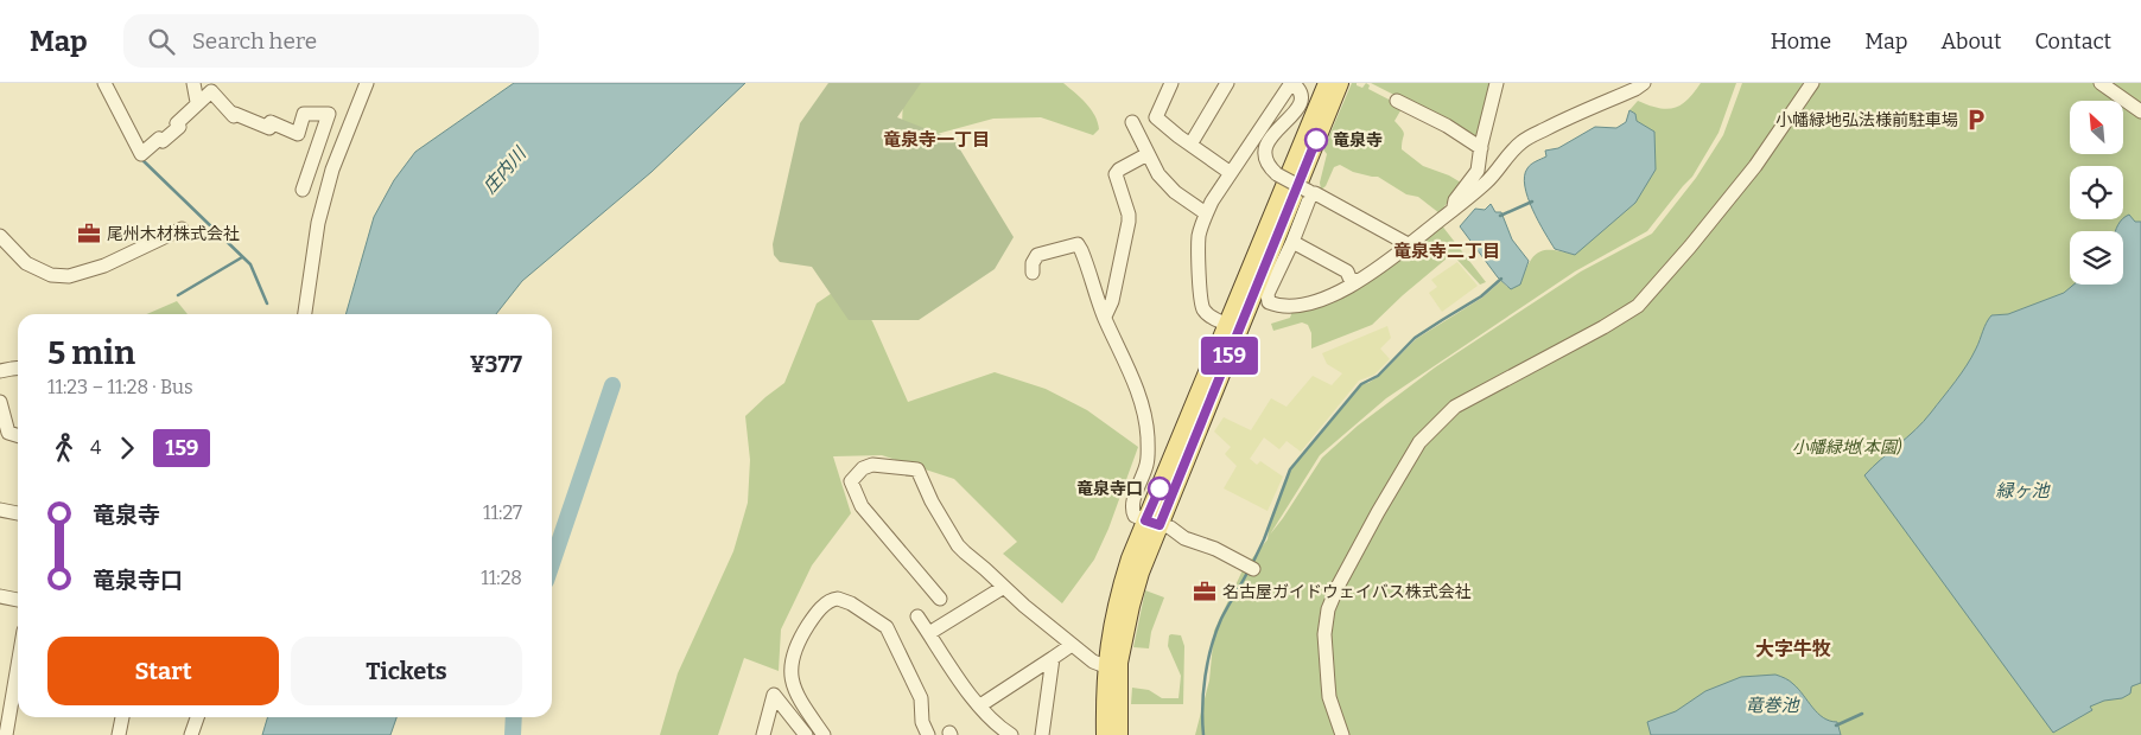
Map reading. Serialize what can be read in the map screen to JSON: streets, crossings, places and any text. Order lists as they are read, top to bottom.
{
  "districts": ["竜泉寺一丁目", "竜泉寺二丁目", "大字牛牧"],
  "water": ["庄内川", "緑ヶ池", "竜巻池"],
  "parks": ["小幡緑地(本園)"],
  "places": {
    "parking": ["小幡緑地弘法様前駐車場"],
    "other": ["竜泉寺", "竜泉寺口"],
    "office": ["尾州木材株式会社", "名古屋ガイドウェイバス株式会社"]
  },
  "lines": ["bus line 159"],
  "north": "top left",
  "page": {
    "header": "Map",
    "search": "Search here",
    "nav": [
      "Home",
      "Map",
      "About",
      "Contact"
    ],
    "on_map": "159",
    "heading": ["5 min", "11:23 – 11:28 · Bus", "¥377"],
    "legs": ["4", "159"],
    "list": [
      {
        "name": "竜泉寺",
        "value": "11:27"
      },
      {
        "name": "竜泉寺口",
        "value": "11:28"
      }
    ],
    "buttons": ["Start", "Tickets"]
  }
}
